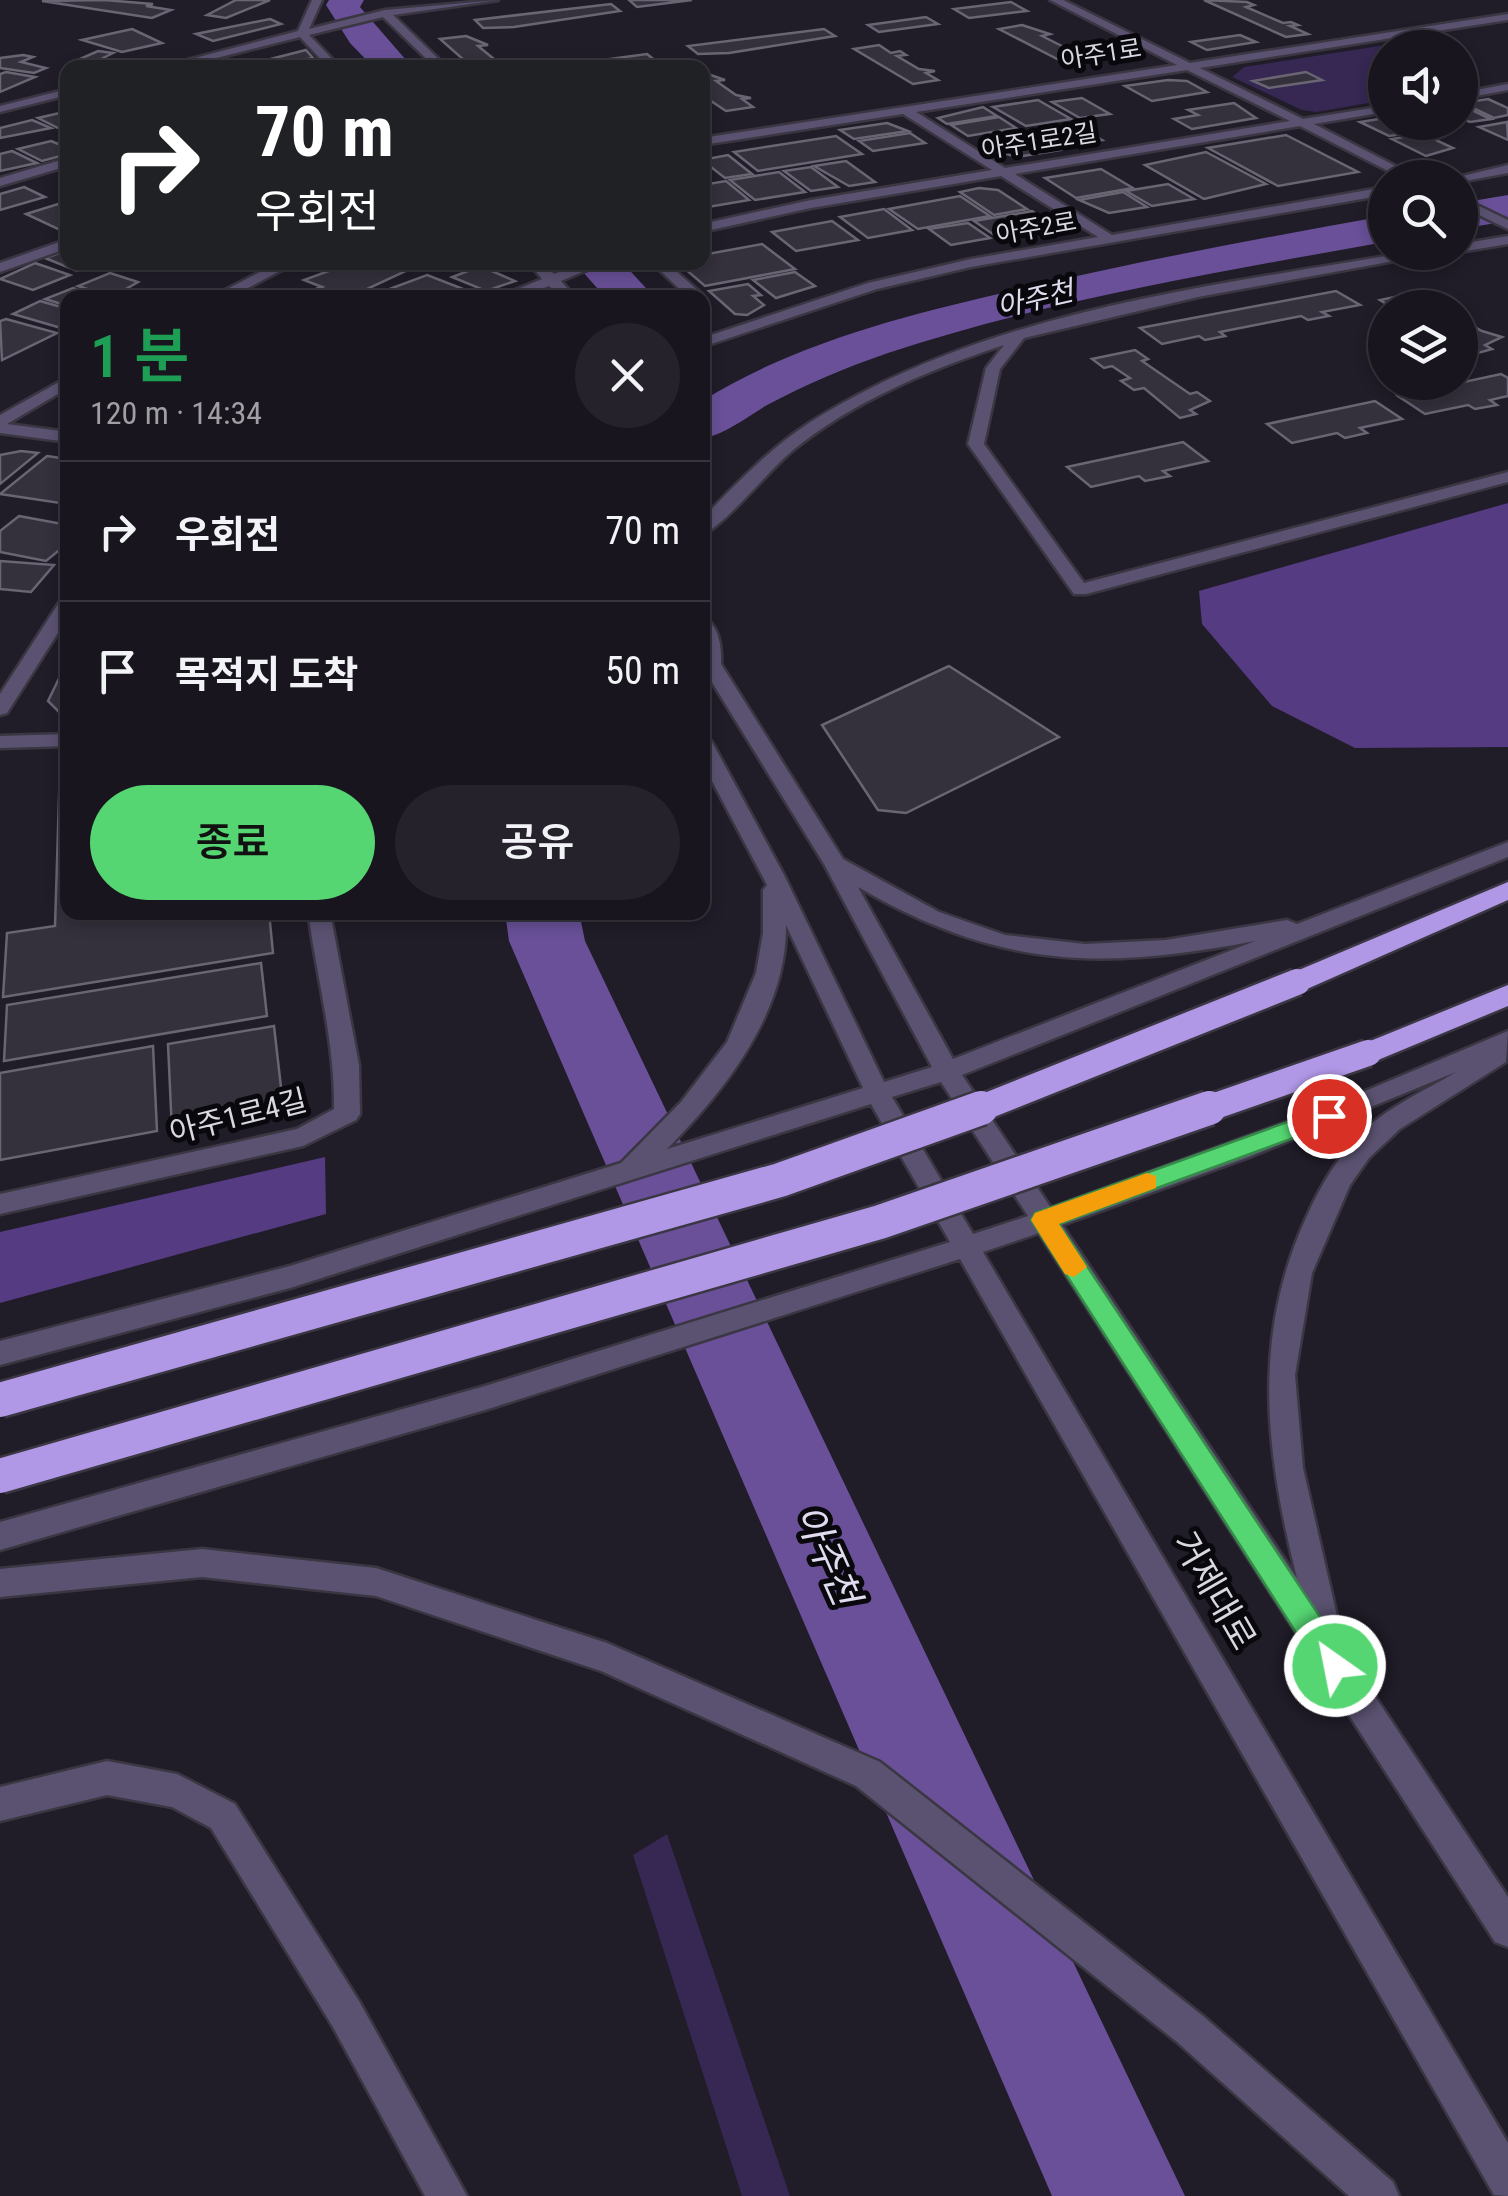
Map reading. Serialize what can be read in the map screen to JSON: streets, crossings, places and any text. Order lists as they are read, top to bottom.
{
  "streets": {
    "street": [
      "아주1로",
      "아주1로2길",
      "아주2로",
      "아주1로4길",
      "거제대로"
    ]
  },
  "water": ["아주천"],
  "page": {
    "turn": ["70 m", "우회전"],
    "heading": ["1 분", "120 m · 14:34"],
    "list": [
      {
        "name": "우회전",
        "value": "70 m"
      },
      {
        "name": "목적지 도착",
        "value": "50 m"
      }
    ],
    "buttons": ["종료", "공유"]
  }
}
